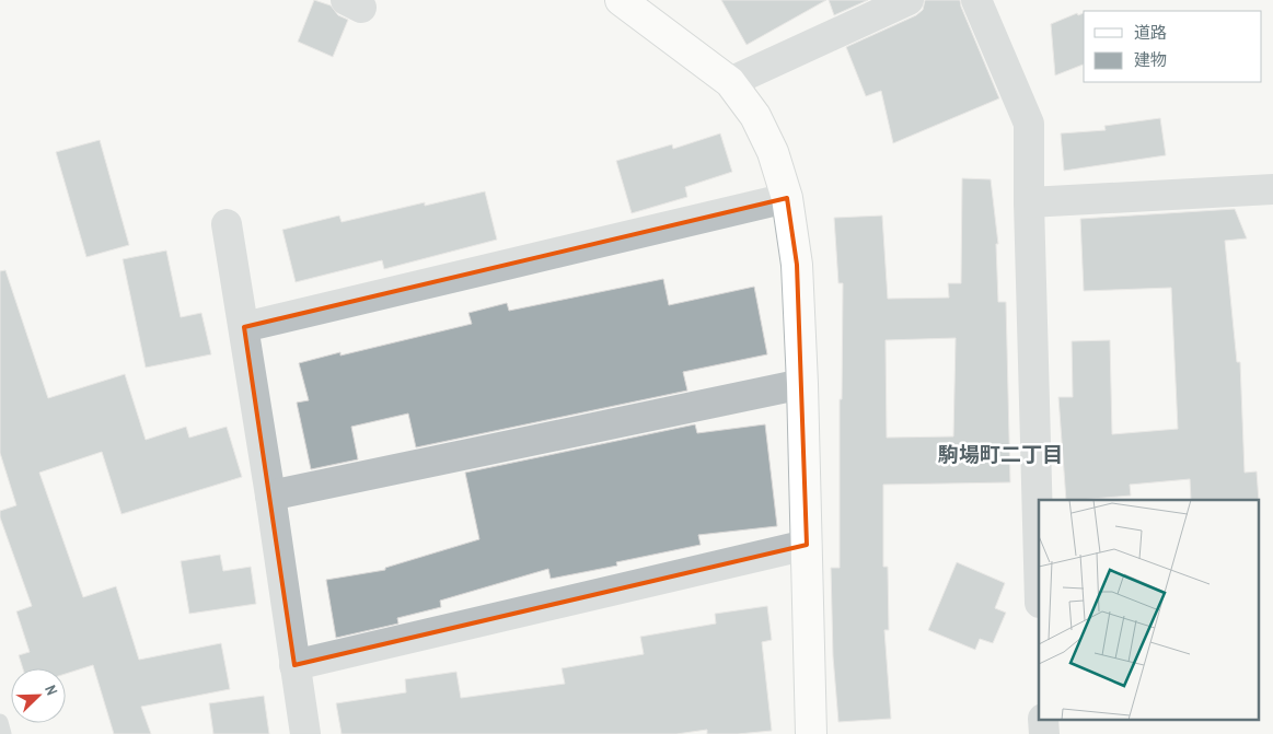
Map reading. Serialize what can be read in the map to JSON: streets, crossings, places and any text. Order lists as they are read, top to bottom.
{
  "districts": ["駒場町二丁目"],
  "legend": ["道路", "建物"],
  "north": "top right"
}
